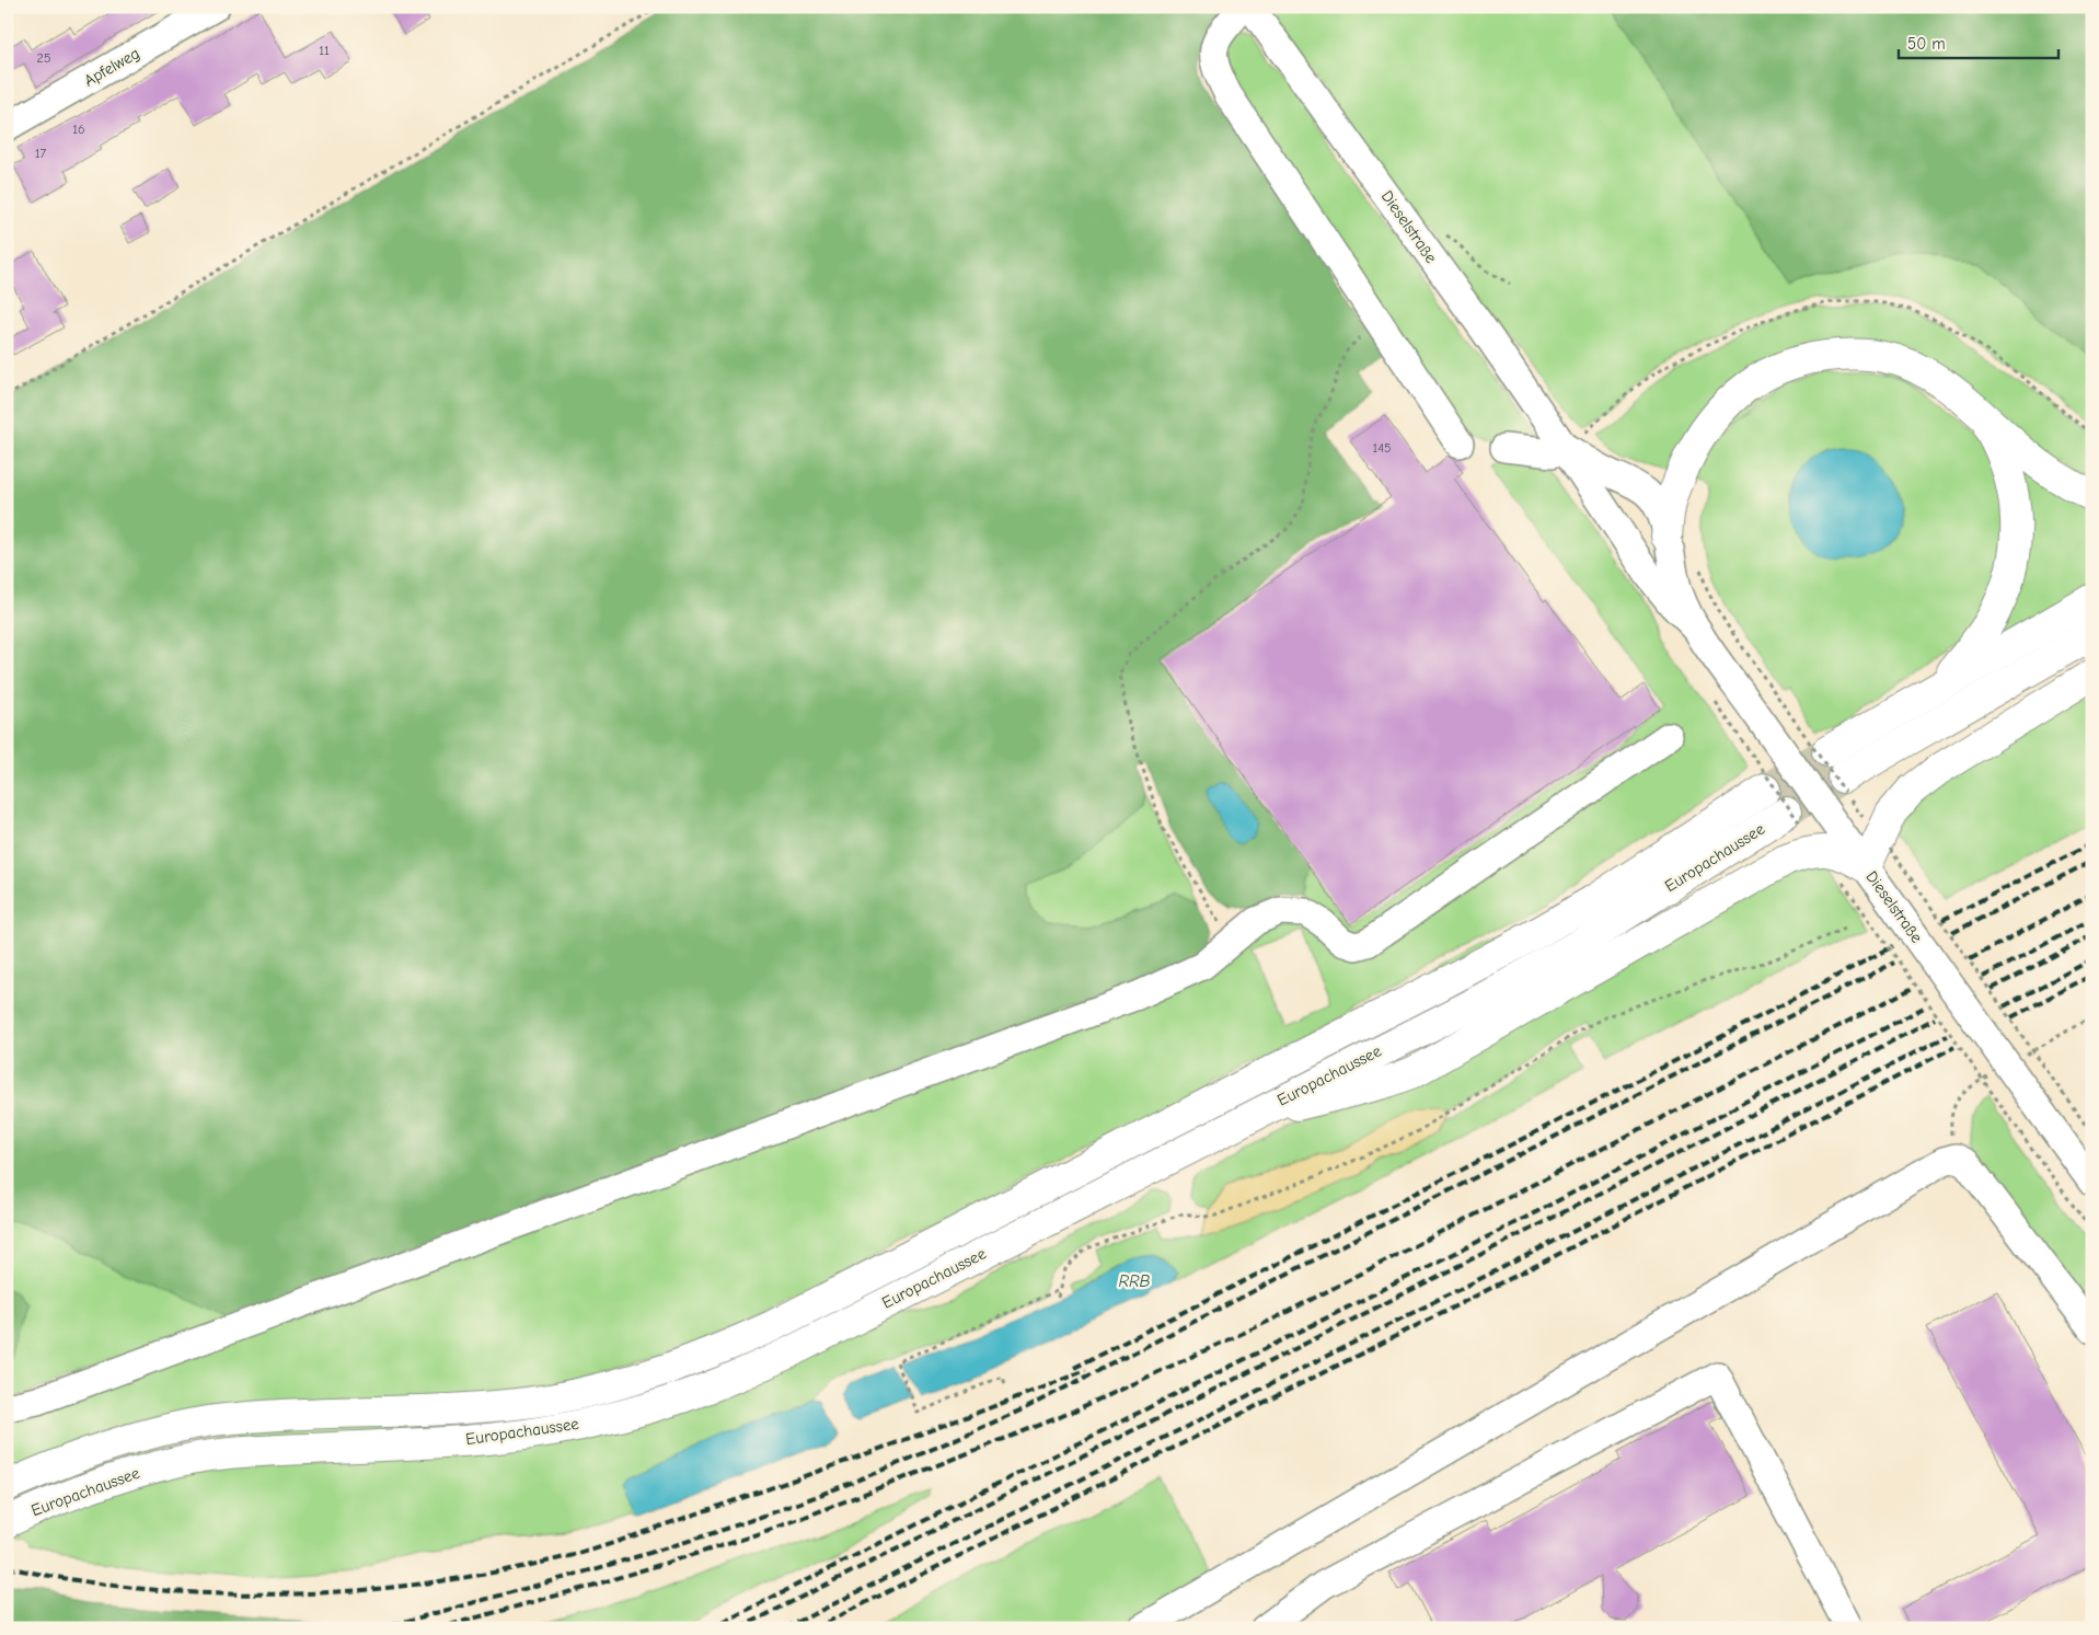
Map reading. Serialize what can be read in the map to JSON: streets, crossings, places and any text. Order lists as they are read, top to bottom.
{
  "streets": {
    "main road": ["Europachaussee"],
    "street": ["Apfelweg", "Dieselstraße"]
  },
  "water": ["RRB"],
  "house_numbers": [
    "11",
    "25",
    "16",
    "17",
    "145"
  ],
  "scale_bar": "50 m"
}
